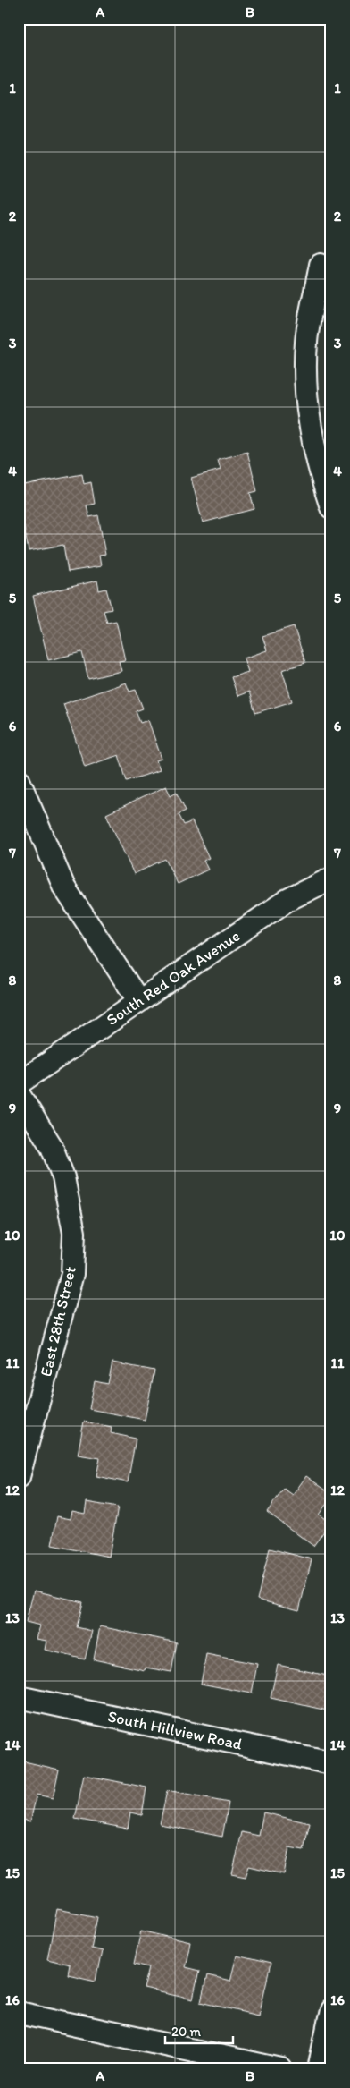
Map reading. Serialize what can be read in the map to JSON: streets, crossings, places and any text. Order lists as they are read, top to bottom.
{
  "streets": {
    "street": ["South Red Oak Avenue", "East 28th Street", "South Hillview Road"]
  },
  "scale_bar": "20 m",
  "grid": {
    "columns": ["A", "B"],
    "rows": [
      "1",
      "2",
      "3",
      "4",
      "5",
      "6",
      "7",
      "8",
      "9",
      "10",
      "11",
      "12",
      "13",
      "14",
      "15",
      "16"
    ]
  }
}
